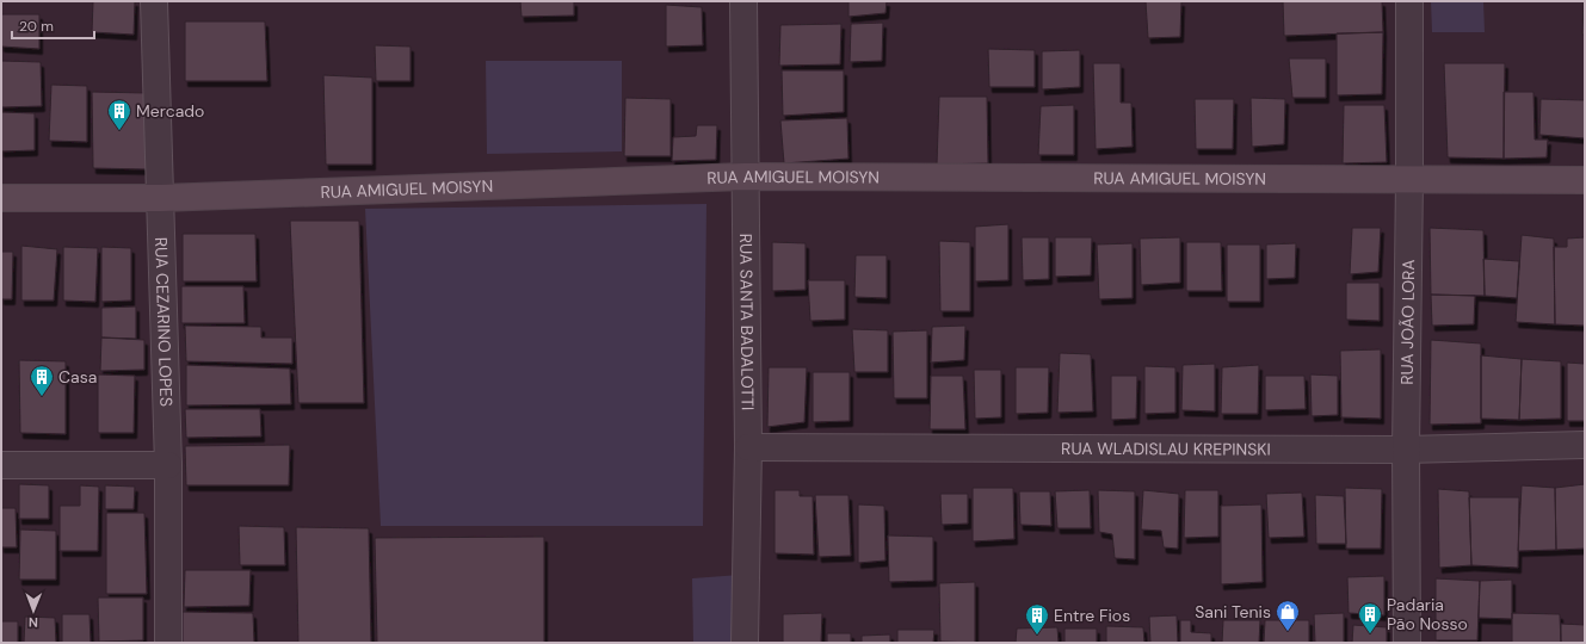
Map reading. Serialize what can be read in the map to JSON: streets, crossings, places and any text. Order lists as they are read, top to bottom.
{
  "streets": {
    "street": [
      "RUA AMIGUEL MOISYN",
      "RUA CEZARINO LOPES",
      "RUA SANTA BADALOTTI",
      "RUA JOÃO LORA",
      "RUA WLADISLAU KREPINSKI"
    ]
  },
  "crossings": [
    ["RUA AMIGUEL MOISYN", "RUA CEZARINO LOPES"],
    ["RUA AMIGUEL MOISYN", "RUA SANTA BADALOTTI"],
    ["RUA AMIGUEL MOISYN", "RUA JOÃO LORA"],
    ["RUA SANTA BADALOTTI", "RUA WLADISLAU KREPINSKI"],
    ["RUA JOÃO LORA", "RUA WLADISLAU KREPINSKI"]
  ],
  "places": {
    "building": [
      "Mercado",
      "Casa",
      "Padaria Pão Nosso",
      "Entre Fios"
    ],
    "shop": ["Sani Tenis"]
  },
  "scale_bar": "20 m",
  "north": "bottom"
}
